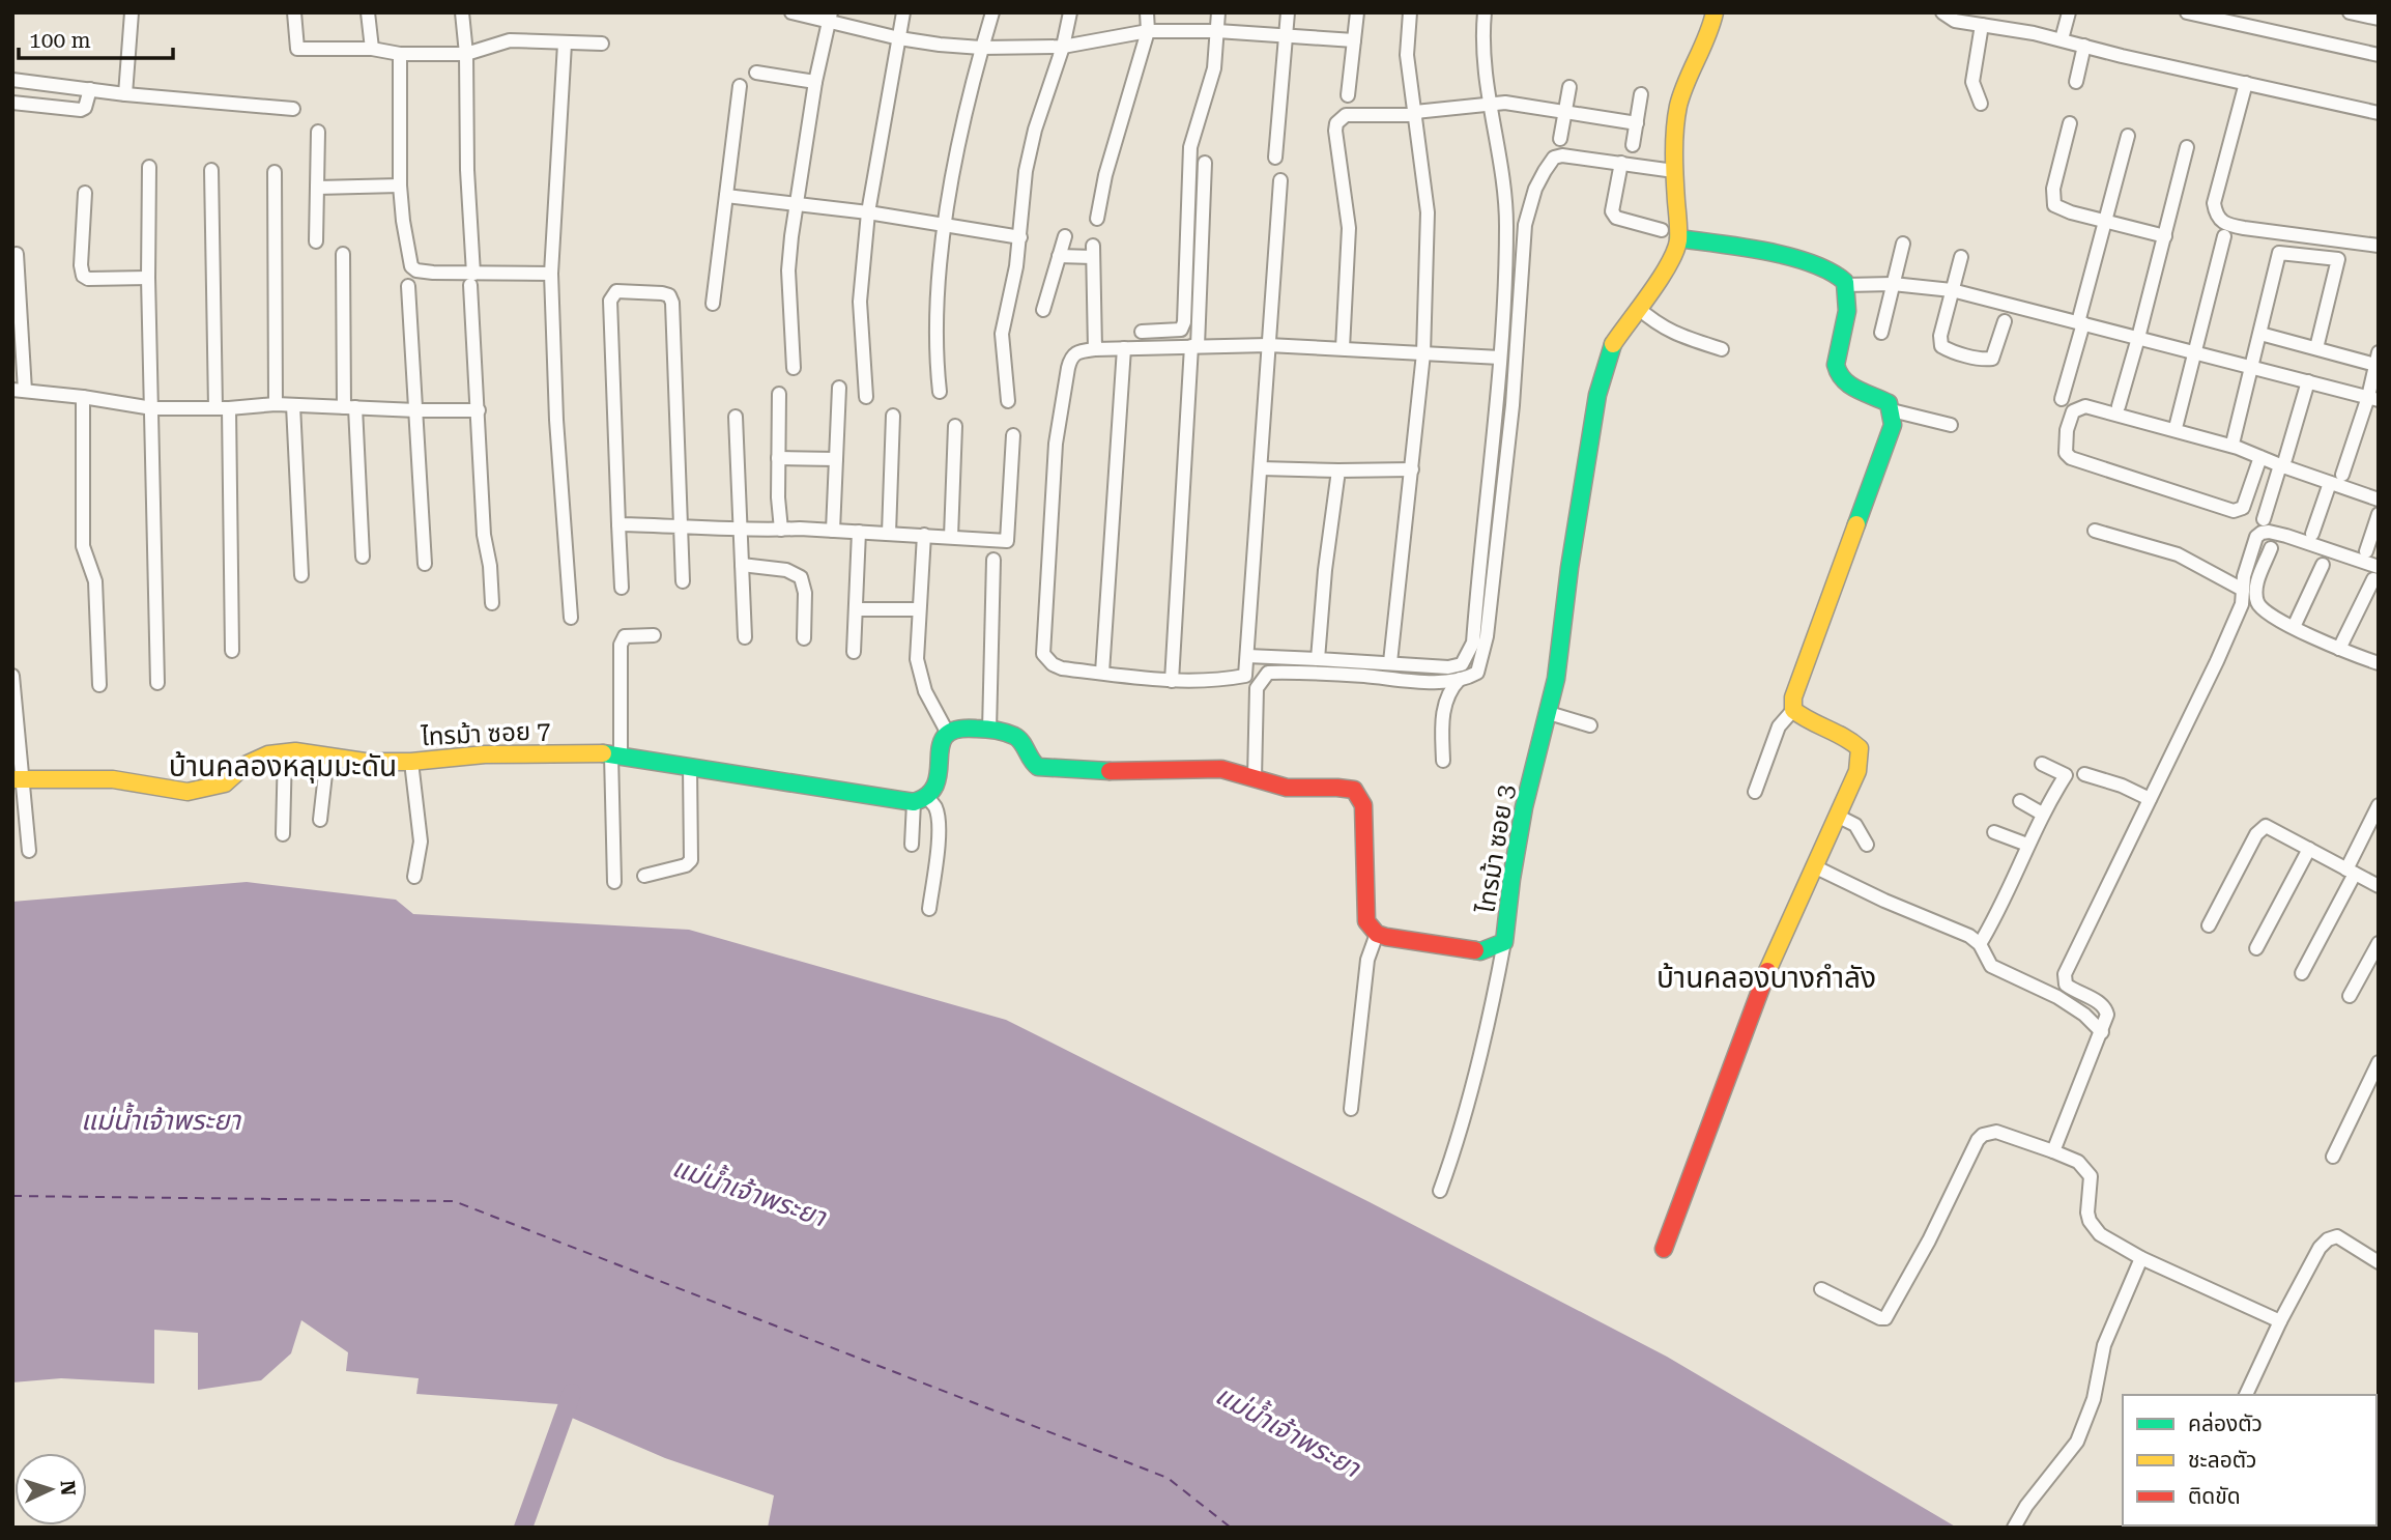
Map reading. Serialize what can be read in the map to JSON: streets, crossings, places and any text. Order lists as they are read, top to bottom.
{
  "streets": {
    "street": ["ไทรม้า ซอย 7", "ไทรม้า ซอย 3"]
  },
  "districts": ["บ้านคลองหลุมมะดัน", "บ้านคลองบางกำลัง"],
  "water": ["แม่น้ำเจ้าพระยา"],
  "legend": ["คล่องตัว", "ชะลอตัว", "ติดขัด"],
  "scale_bar": "100 m",
  "north": "right"
}
